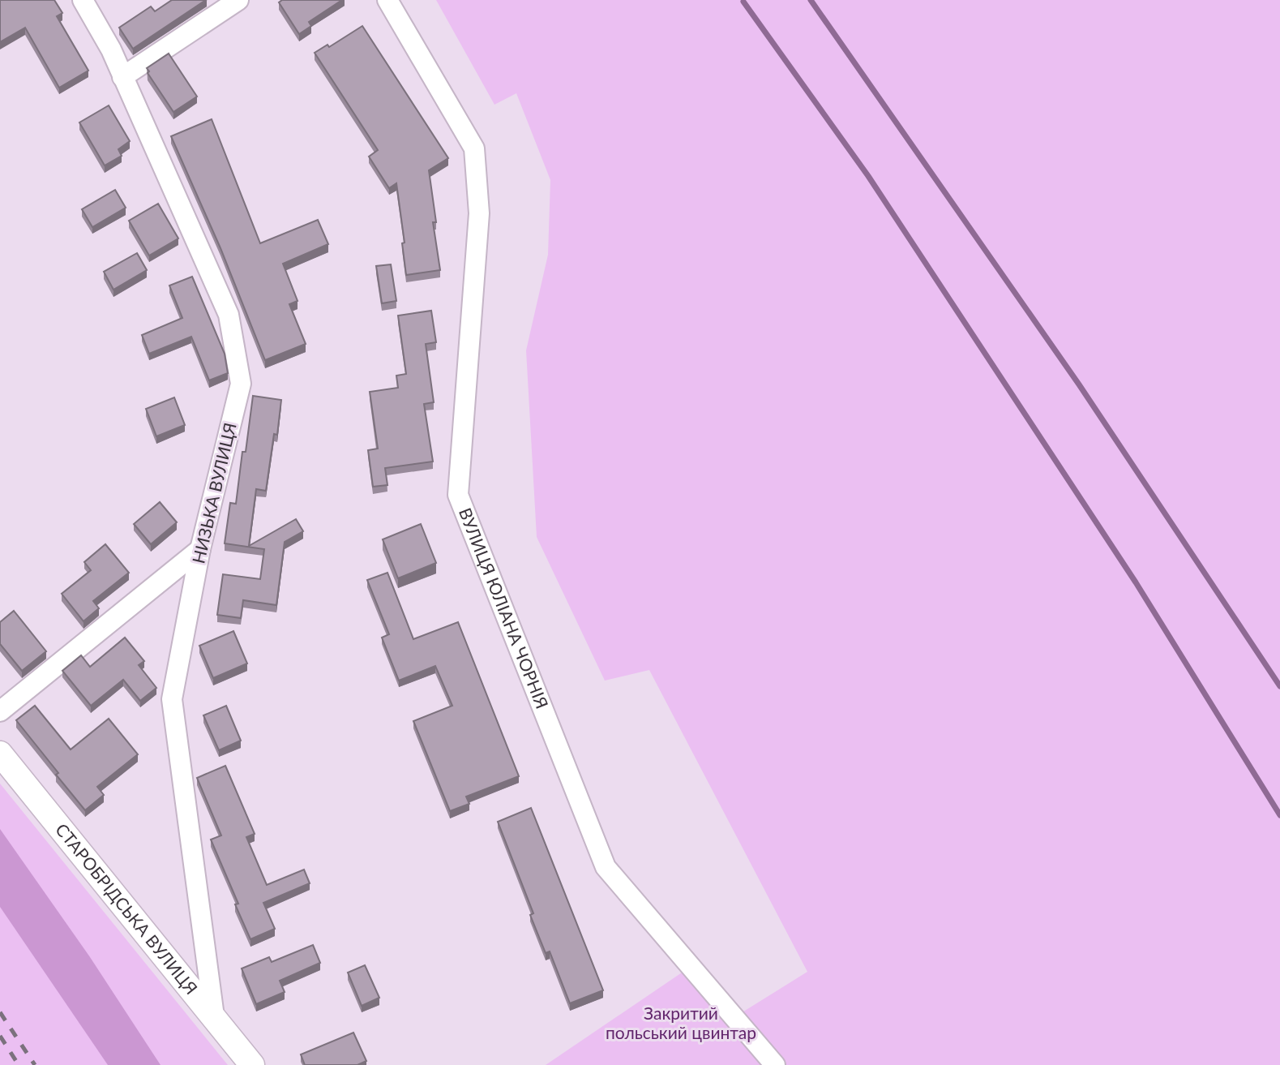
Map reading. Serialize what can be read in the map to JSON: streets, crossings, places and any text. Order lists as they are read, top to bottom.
{
  "streets": {
    "street": ["НИЗЬКА ВУЛИЦЯ", "ВУЛИЦЯ ЮЛІАНА ЧОРНІЯ", "СТАРОБРІДСЬКА ВУЛИЦЯ"]
  },
  "crossings": [
    ["НИЗЬКА ВУЛИЦЯ", "СТАРОБРІДСЬКА ВУЛИЦЯ"]
  ],
  "parks": ["Закритий польський цвинтар"]
}
